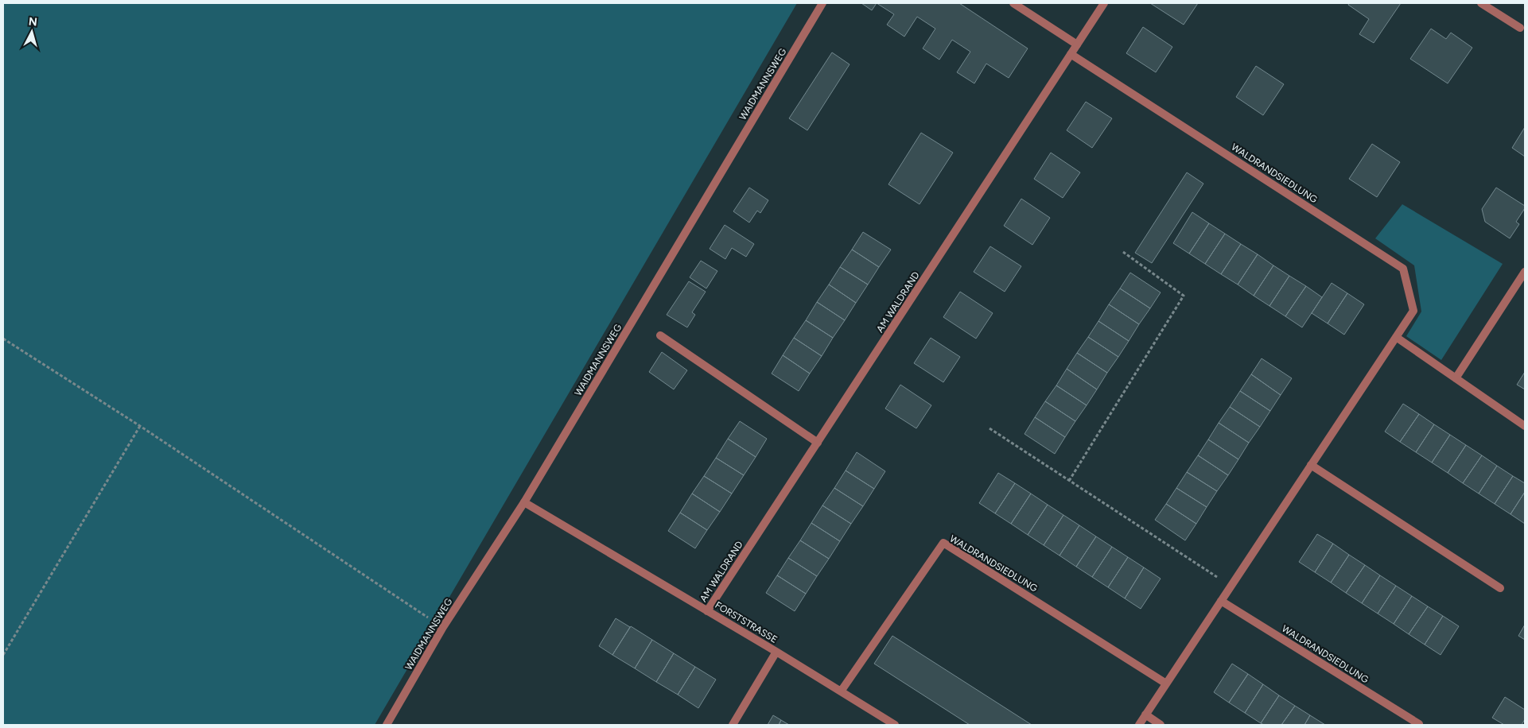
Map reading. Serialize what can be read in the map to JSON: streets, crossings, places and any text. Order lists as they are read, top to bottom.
{
  "streets": {
    "street": [
      "WAIDMANNSWEG",
      "WALDRANDSIEDLUNG",
      "AM WALDRAND",
      "FORSTSTRASSE"
    ]
  },
  "crossings": [
    ["WAIDMANNSWEG", "FORSTSTRASSE"],
    ["WALDRANDSIEDLUNG", "AM WALDRAND"],
    ["WALDRANDSIEDLUNG", "FORSTSTRASSE"],
    ["AM WALDRAND", "FORSTSTRASSE"]
  ],
  "north": "top"
}
